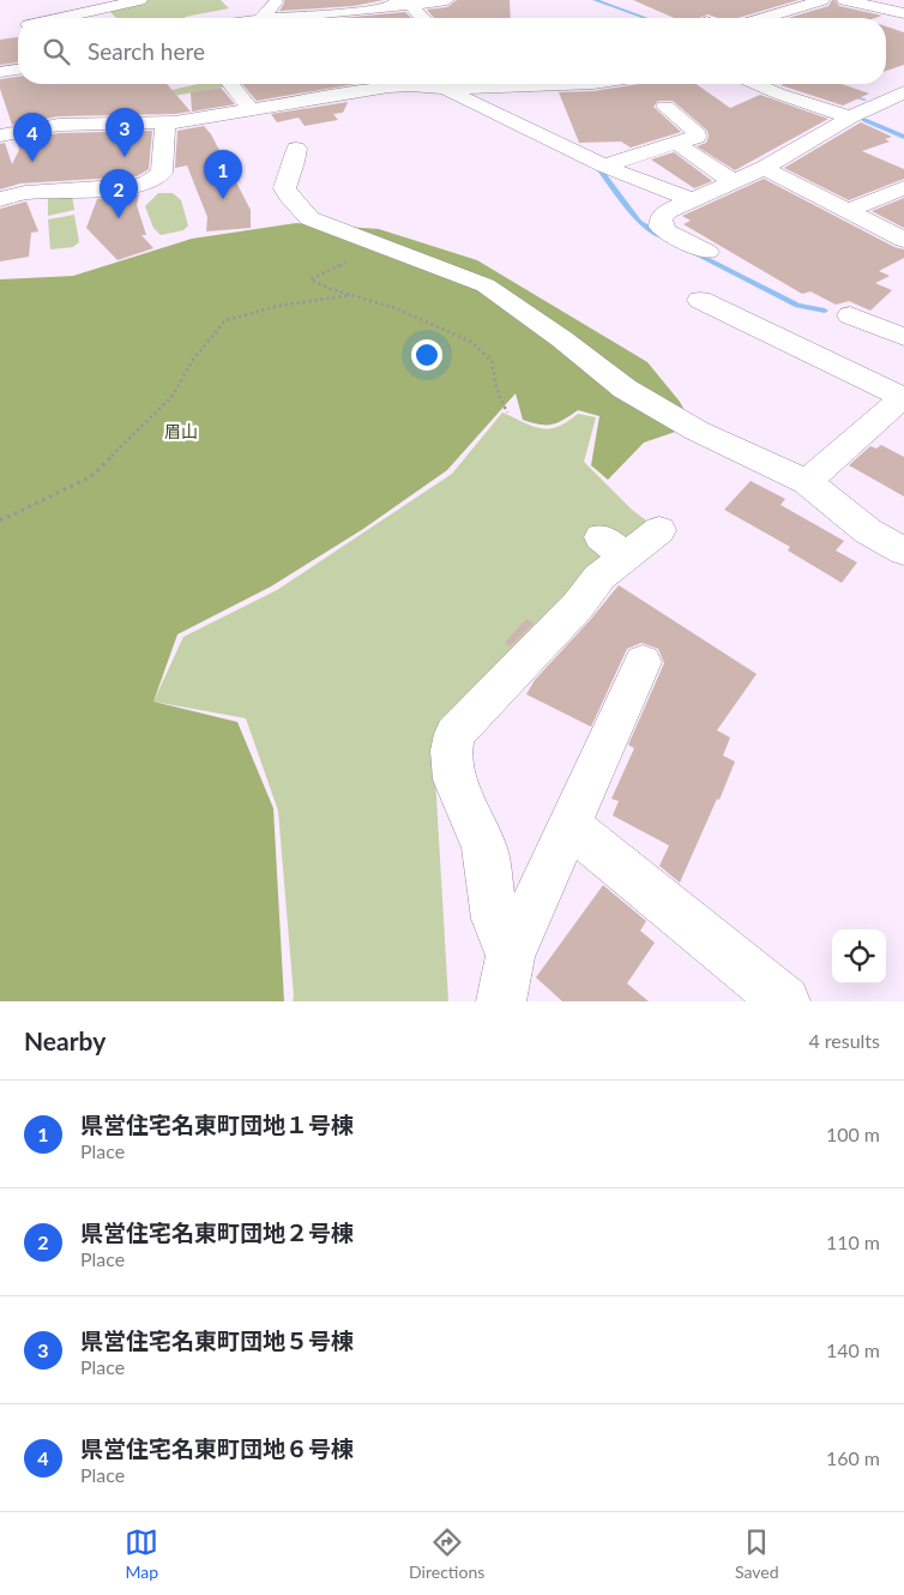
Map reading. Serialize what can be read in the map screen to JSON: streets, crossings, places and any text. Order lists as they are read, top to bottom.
{
  "parks": ["眉山"],
  "page": {
    "search": "Search here",
    "pins": [
      "3",
      "4",
      "1",
      "2"
    ],
    "heading": ["Nearby", "4 results"],
    "list": [
      {
        "mark": "1",
        "name": "県営住宅名東町団地１号棟",
        "note": "Place",
        "value": "100 m"
      },
      {
        "mark": "2",
        "name": "県営住宅名東町団地２号棟",
        "note": "Place",
        "value": "110 m"
      },
      {
        "mark": "3",
        "name": "県営住宅名東町団地５号棟",
        "note": "Place",
        "value": "140 m"
      },
      {
        "mark": "4",
        "name": "県営住宅名東町団地６号棟",
        "note": "Place",
        "value": "160 m"
      }
    ],
    "nav": ["Map", "Directions", "Saved"]
  }
}
